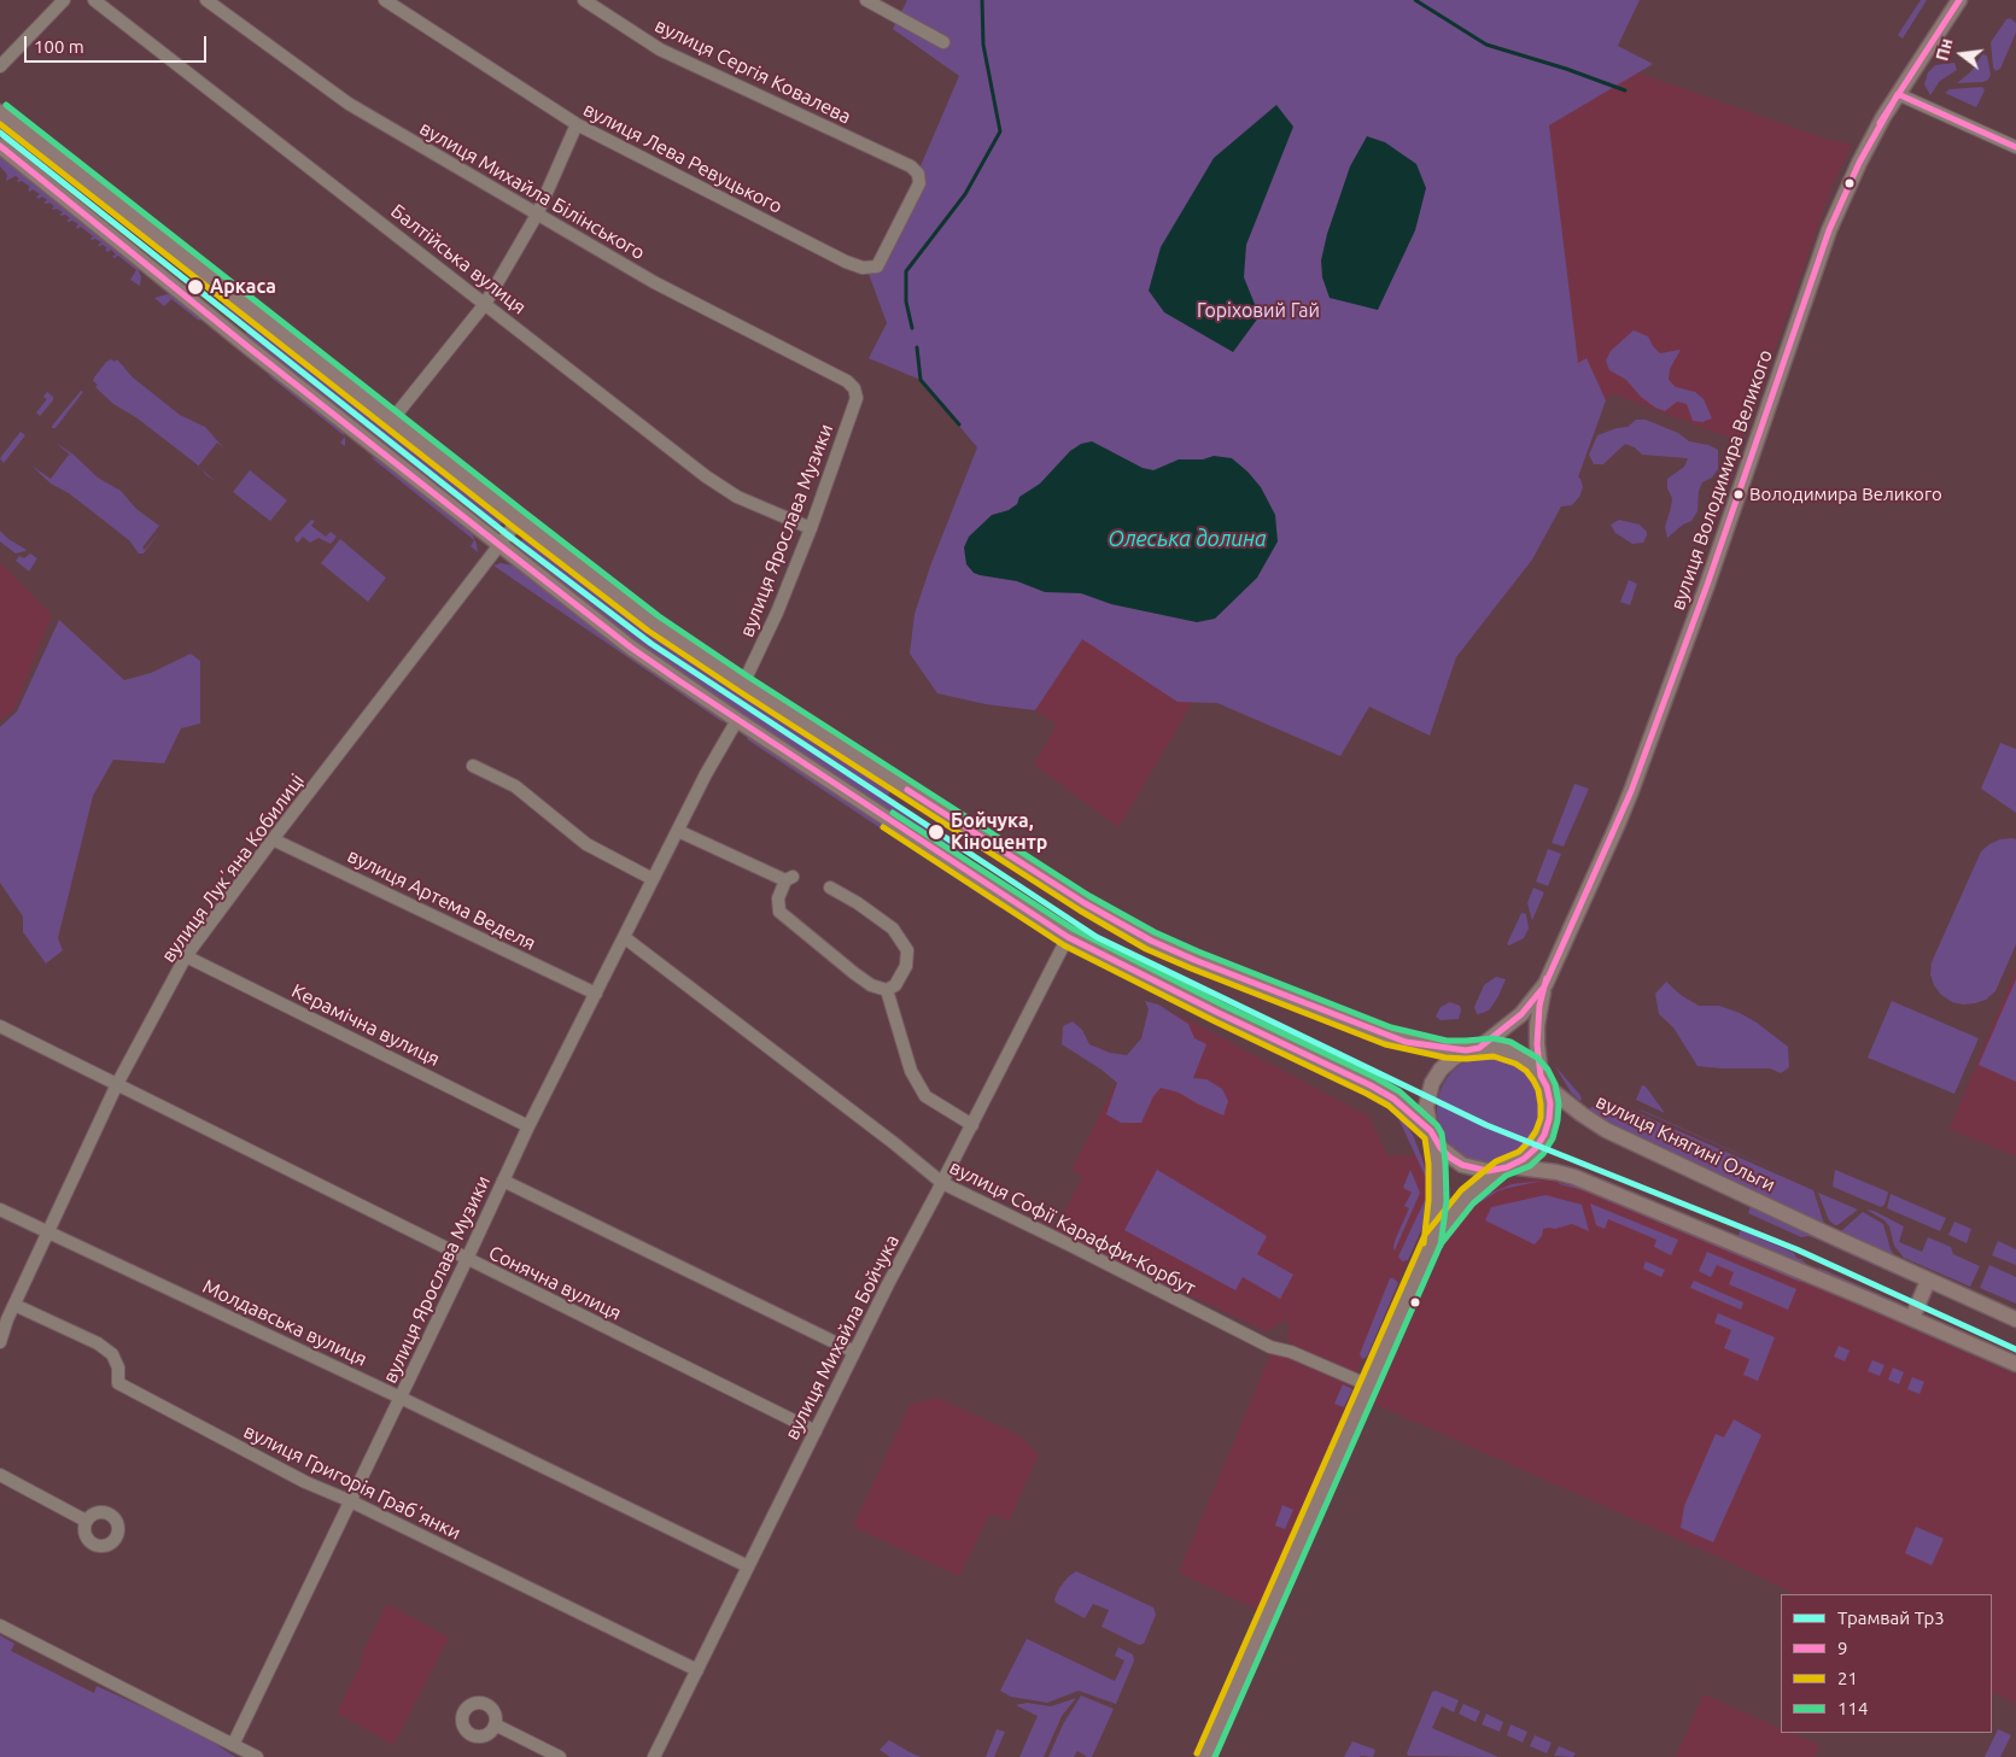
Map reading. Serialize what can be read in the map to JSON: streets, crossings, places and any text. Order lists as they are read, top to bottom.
{
  "streets": {
    "main road": ["вулиця Володимира Великого", "вулиця Княгині Ольги"],
    "street": [
      "вулиця Сергія Ковалева",
      "вулиця Лева Ревуцького",
      "вулиця Михайла Білінського",
      "Балтійська вулиця",
      "вулиця Ярослава Музики",
      "вулиця Лукʼяна Кобилиці",
      "вулиця Артема Веделя",
      "Керамічна вулиця",
      "вулиця Софії Караффи-Корбут",
      "Сонячна вулиця",
      "Молдавська вулиця",
      "вулиця Михайла Бойчука",
      "вулиця Григорія Грабʼянки"
    ]
  },
  "crossings": [
    ["вулиця Сергія Ковалева", "вулиця Лева Ревуцького"],
    ["вулиця Михайла Білінського", "вулиця Ярослава Музики"],
    ["Балтійська вулиця", "вулиця Ярослава Музики"],
    ["вулиця Володимира Великого", "вулиця Княгині Ольги"],
    ["вулиця Володимира Великого", "вулиця Софії Караффи-Корбут"],
    ["вулиця Ярослава Музики", "вулиця Артема Веделя"],
    ["вулиця Ярослава Музики", "Керамічна вулиця"],
    ["вулиця Ярослава Музики", "вулиця Княгині Ольги"],
    ["вулиця Ярослава Музики", "вулиця Софії Караффи-Корбут"],
    ["вулиця Ярослава Музики", "Сонячна вулиця"],
    ["вулиця Ярослава Музики", "Молдавська вулиця"],
    ["вулиця Ярослава Музики", "вулиця Григорія Грабʼянки"],
    ["вулиця Лукʼяна Кобилиці", "вулиця Артема Веделя"],
    ["вулиця Лукʼяна Кобилиці", "Керамічна вулиця"],
    ["вулиця Лукʼяна Кобилиці", "вулиця Княгині Ольги"],
    ["вулиця Лукʼяна Кобилиці", "Сонячна вулиця"],
    ["вулиця Лукʼяна Кобилиці", "Молдавська вулиця"],
    ["вулиця Лукʼяна Кобилиці", "вулиця Григорія Грабʼянки"],
    ["вулиця Софії Караффи-Корбут", "вулиця Михайла Бойчука"],
    ["Сонячна вулиця", "вулиця Михайла Бойчука"],
    ["Молдавська вулиця", "вулиця Михайла Бойчука"],
    ["вулиця Михайла Бойчука", "вулиця Григорія Грабʼянки"]
  ],
  "water": ["Олеська долина"],
  "parks": ["Горіховий Гай"],
  "places": ["Аркаса", "Володимира Великого", "Бойчука, Кіноцентр"],
  "lines": [
    "transit line 9",
    "transit line 114",
    "transit line 21",
    "tram line Тр3"
  ],
  "legend": [
    "Трамвай Тр3",
    "9",
    "21",
    "114"
  ],
  "scale_bar": "100 m",
  "north": "left"
}
